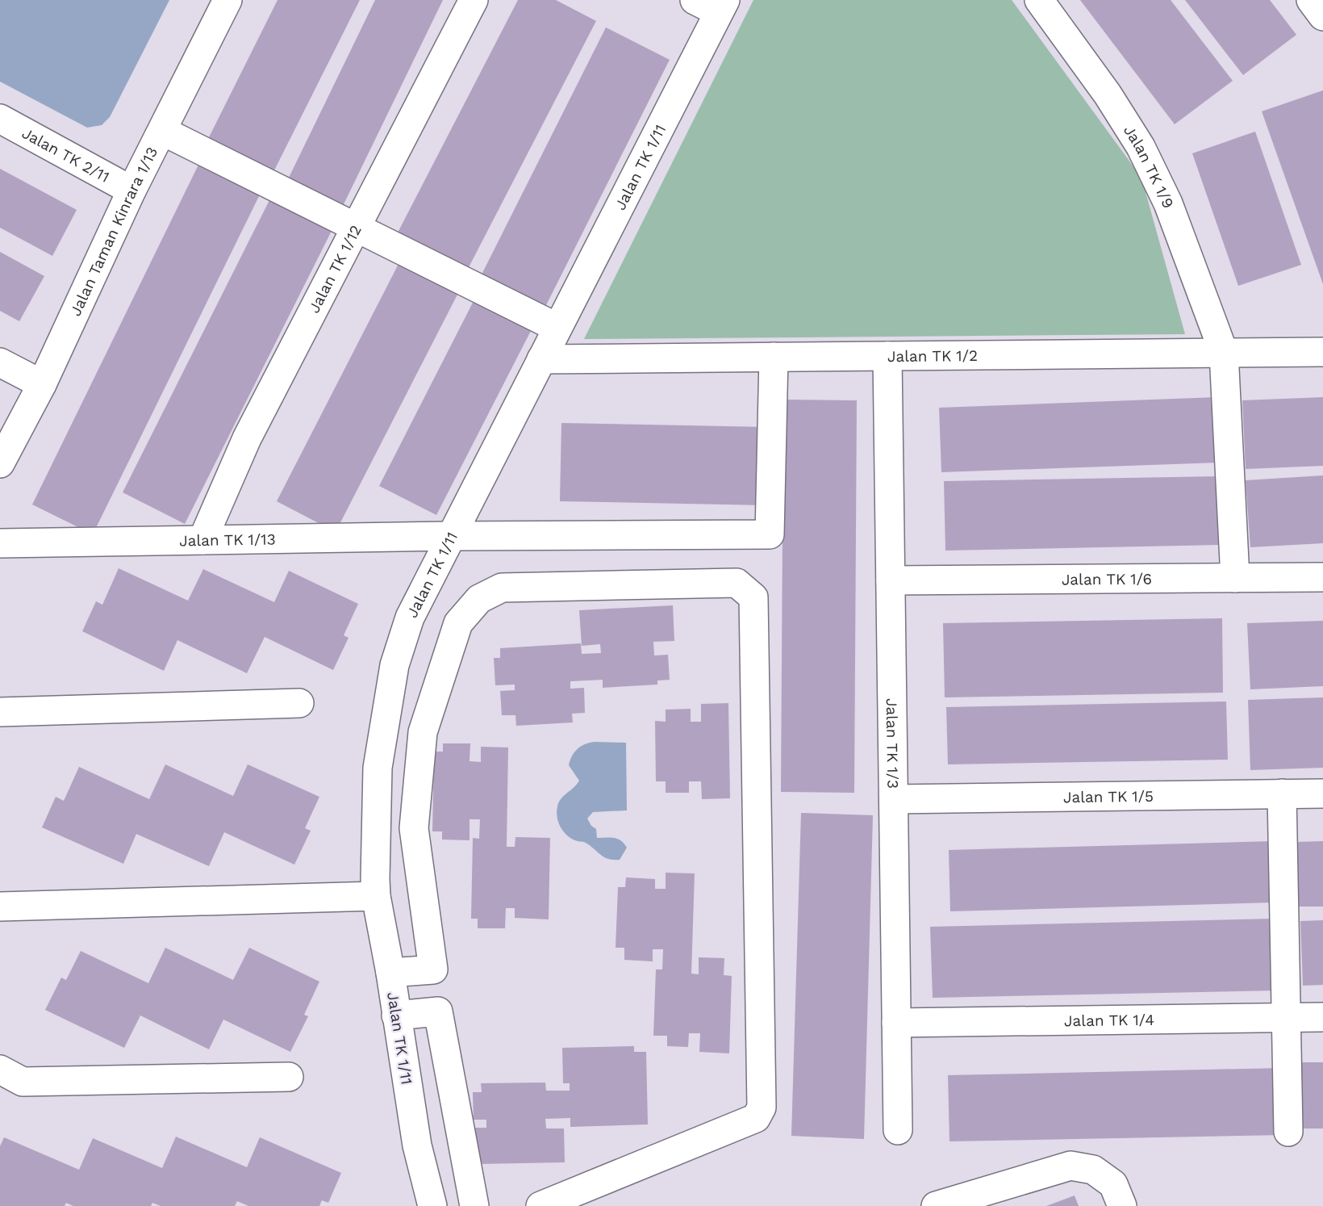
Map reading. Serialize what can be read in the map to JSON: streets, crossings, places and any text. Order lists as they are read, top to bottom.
{
  "streets": {
    "street": [
      "Jalan TK 2/11",
      "Jalan TK 1/11",
      "Jalan TK 1/9",
      "Jalan Taman Kinrara 1/13",
      "Jalan TK 1/12",
      "Jalan TK 1/2",
      "Jalan TK 1/13",
      "Jalan TK 1/6",
      "Jalan TK 1/3",
      "Jalan TK 1/5",
      "Jalan TK 1/4"
    ]
  },
  "crossings": [
    ["Jalan TK 2/11", "Jalan Taman Kinrara 1/13"],
    ["Jalan TK 1/11", "Jalan TK 1/2"],
    ["Jalan TK 1/11", "Jalan TK 1/13"],
    ["Jalan TK 1/9", "Jalan TK 1/2"],
    ["Jalan TK 1/9", "Jalan TK 1/6"],
    ["Jalan TK 1/12", "Jalan TK 1/13"],
    ["Jalan TK 1/2", "Jalan TK 1/13"],
    ["Jalan TK 1/2", "Jalan TK 1/3"],
    ["Jalan TK 1/6", "Jalan TK 1/3"],
    ["Jalan TK 1/3", "Jalan TK 1/5"],
    ["Jalan TK 1/3", "Jalan TK 1/4"]
  ]
}
